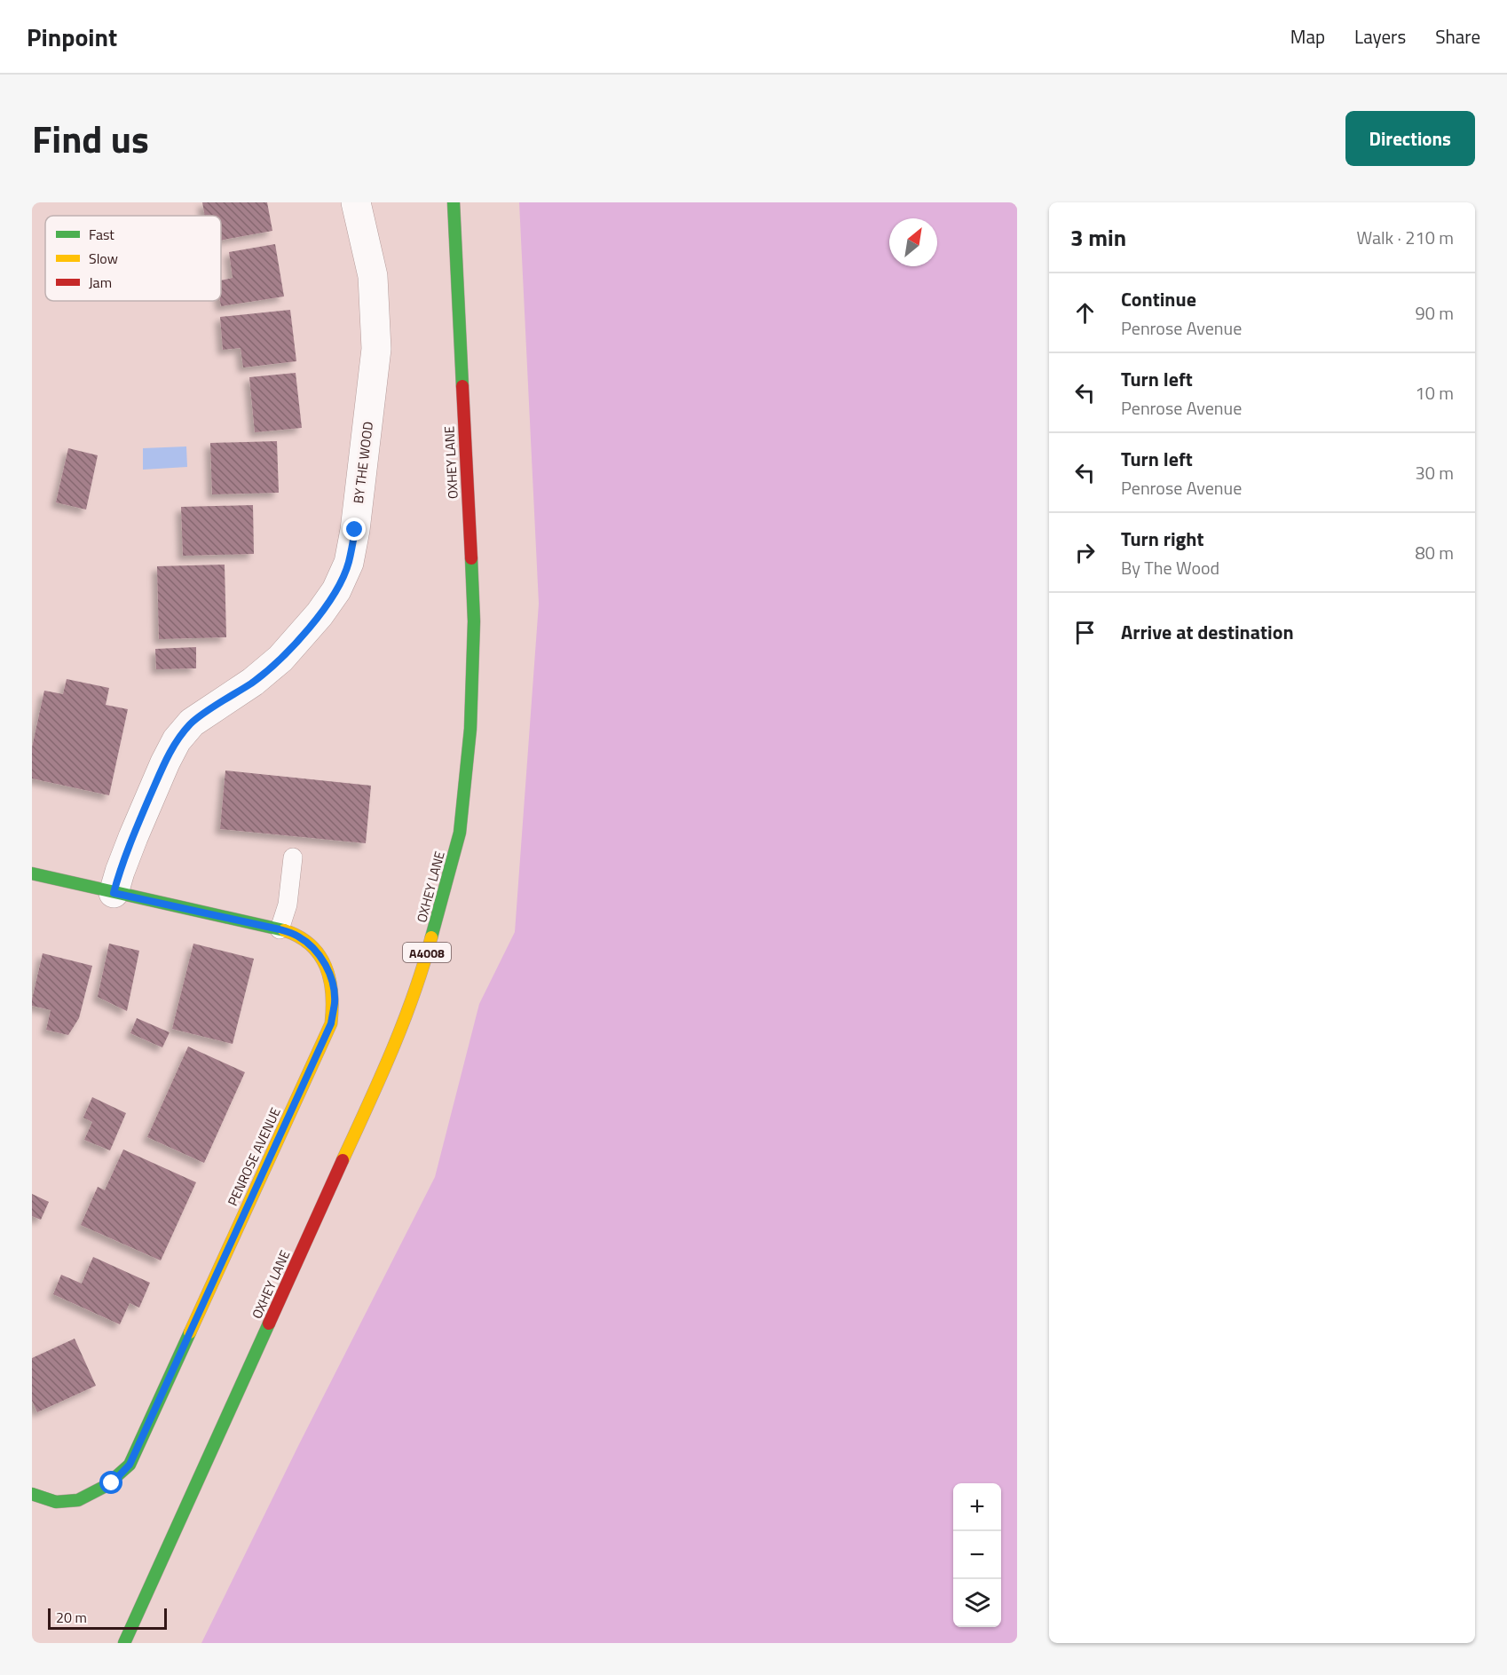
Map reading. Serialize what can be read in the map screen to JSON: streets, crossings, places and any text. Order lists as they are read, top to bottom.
{
  "streets": {
    "main road": ["OXHEY LANE", "A4008", "PENROSE AVENUE"],
    "street": ["BY THE WOOD"]
  },
  "crossings": [
    ["BY THE WOOD", "PENROSE AVENUE"]
  ],
  "legend": ["Fast", "Slow", "Jam"],
  "scale_bar": "20 m",
  "north": "top right",
  "page": {
    "header": "Pinpoint",
    "nav": ["Map", "Layers", "Share"],
    "title": "Find us",
    "buttons": "Directions",
    "heading": ["3 min", "Walk · 210 m"],
    "list": [
      ["Continue", "Penrose Avenue", "90 m"],
      ["Turn left", "Penrose Avenue", "10 m"],
      ["Turn left", "Penrose Avenue", "30 m"],
      ["Turn right", "By The Wood", "80 m"],
      "Arrive at destination"
    ],
    "map_buttons": ["+", "−"],
    "scale": "20 m"
  }
}
